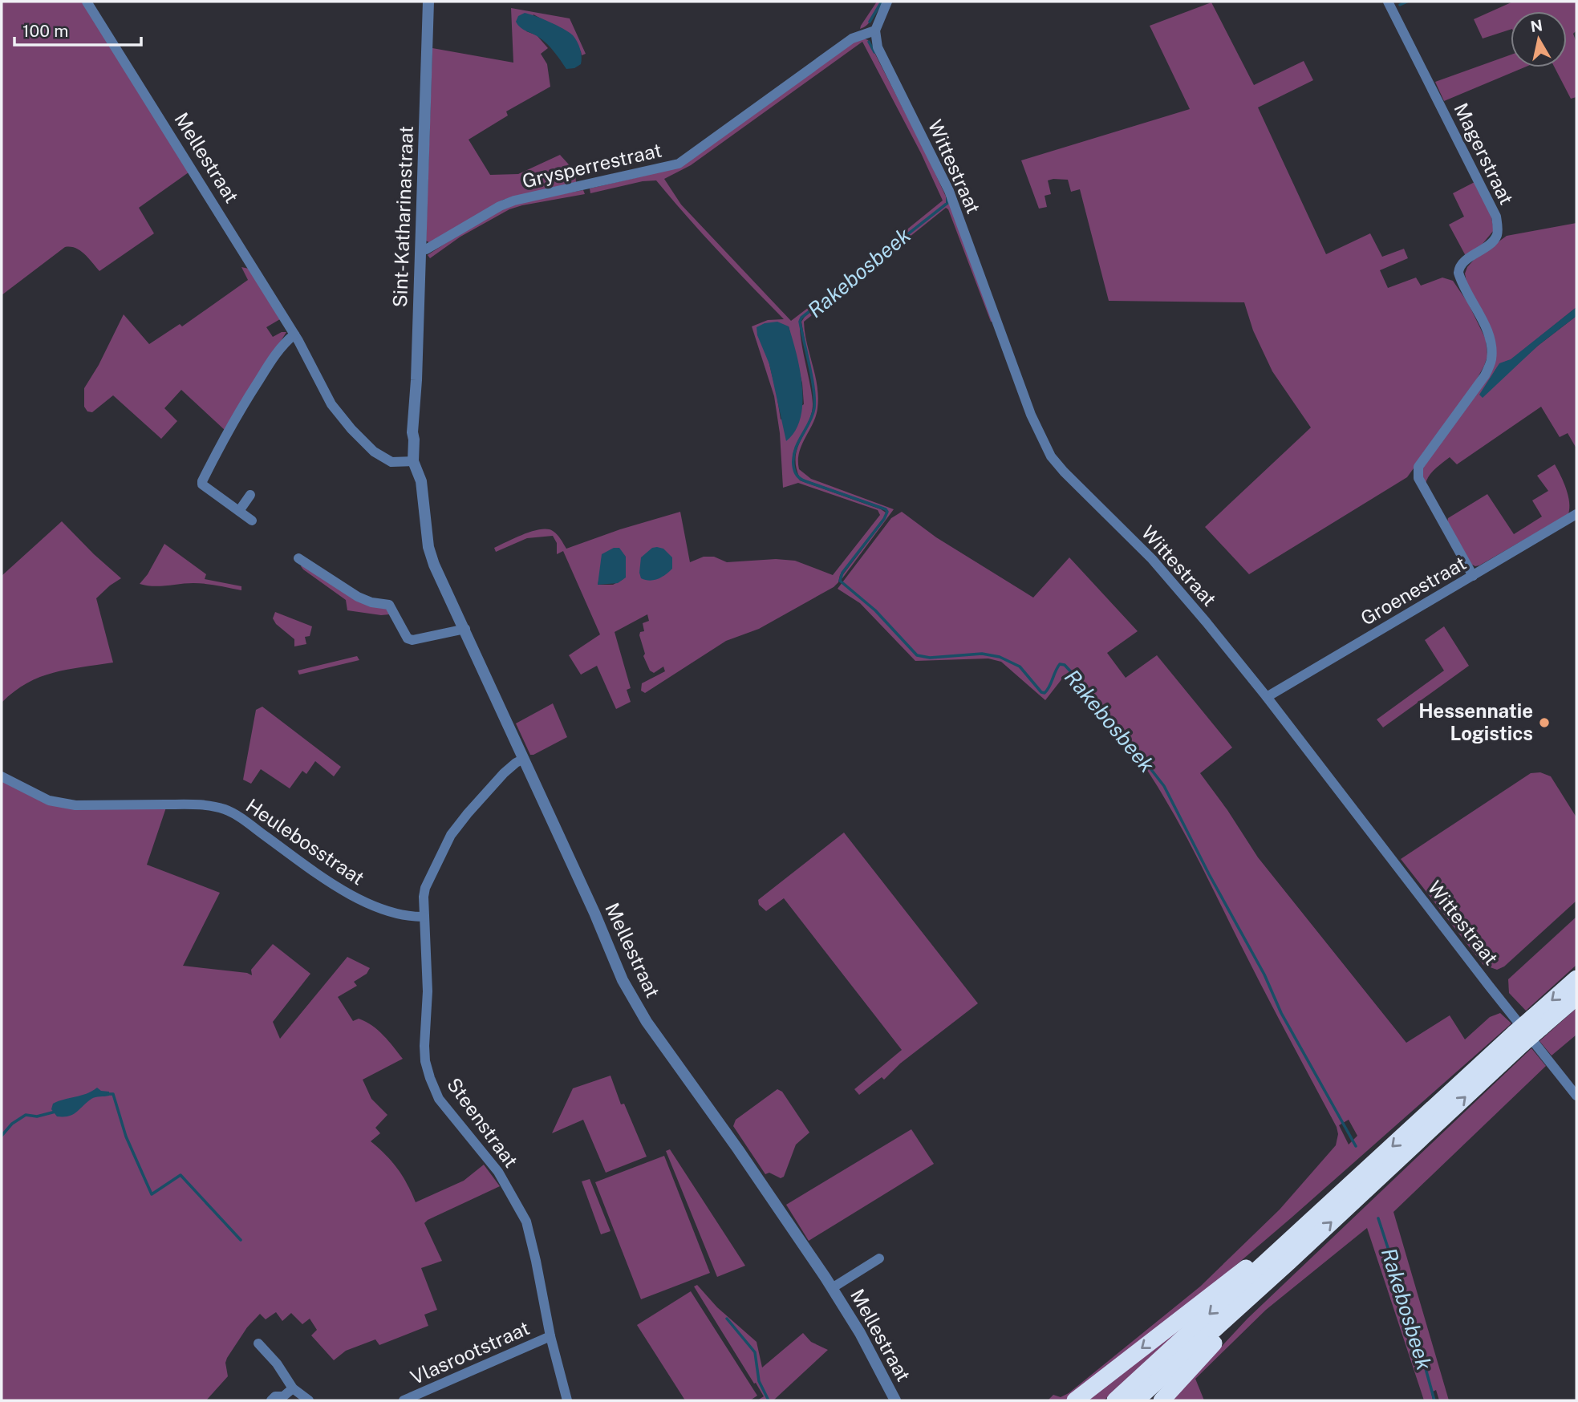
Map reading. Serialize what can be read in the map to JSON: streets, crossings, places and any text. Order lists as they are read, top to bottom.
{
  "streets": {
    "street": [
      "Magerstraat",
      "Mellestraat",
      "Grysperrestraat",
      "Wittestraat",
      "Sint-Katharinastraat",
      "Groenestraat",
      "Heulebosstraat",
      "Steenstraat",
      "Vlasrootstraat"
    ]
  },
  "crossings": [
    ["Magerstraat", "Groenestraat"],
    ["Mellestraat", "Sint-Katharinastraat"],
    ["Mellestraat", "Steenstraat"],
    ["Grysperrestraat", "Wittestraat"],
    ["Grysperrestraat", "Sint-Katharinastraat"],
    ["Wittestraat", "Groenestraat"],
    ["Heulebosstraat", "Steenstraat"],
    ["Steenstraat", "Vlasrootstraat"]
  ],
  "water": ["Rakebosbeek"],
  "places": ["Hessennatie Logistics"],
  "scale_bar": "100 m",
  "north": "top"
}
